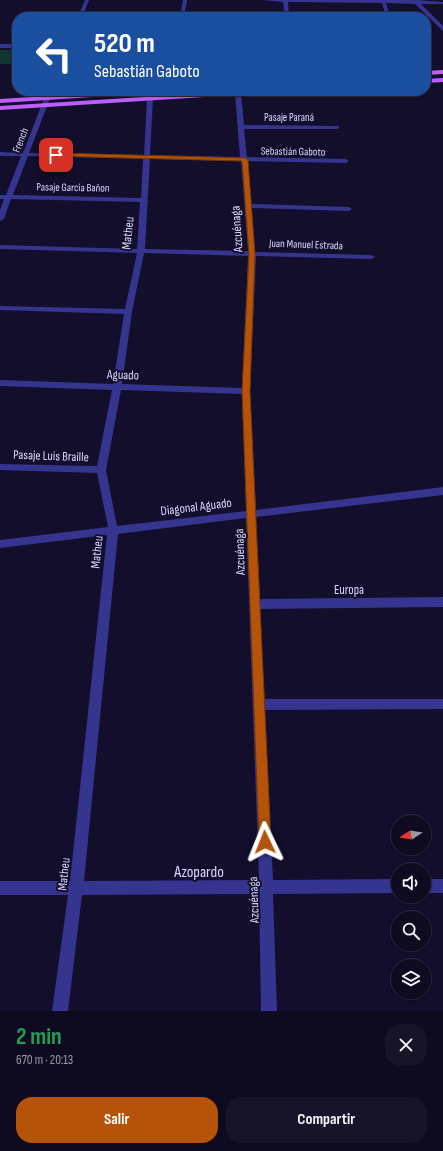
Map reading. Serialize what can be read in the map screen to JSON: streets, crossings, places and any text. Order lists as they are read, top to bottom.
{
  "streets": {
    "street": [
      "Pasaje Paraná",
      "French",
      "Sebastián Gaboto",
      "Pasaje García Bañon",
      "Azcuénaga",
      "Matheu",
      "Juan Manuel Estrada",
      "Aguado",
      "Pasaje Luis Braille",
      "Diagonal Aguado",
      "Europa",
      "Azopardo"
    ]
  },
  "crossings": [
    ["Pasaje Paraná", "Azcuénaga"],
    ["French", "Sebastián Gaboto"],
    ["French", "Pasaje García Bañon"],
    ["Sebastián Gaboto", "Azcuénaga"],
    ["Sebastián Gaboto", "Matheu"],
    ["Pasaje García Bañon", "Matheu"],
    ["Azcuénaga", "Juan Manuel Estrada"],
    ["Azcuénaga", "Aguado"],
    ["Azcuénaga", "Diagonal Aguado"],
    ["Azcuénaga", "Europa"],
    ["Azcuénaga", "Azopardo"],
    ["Matheu", "Juan Manuel Estrada"],
    ["Matheu", "Aguado"],
    ["Matheu", "Pasaje Luis Braille"],
    ["Matheu", "Diagonal Aguado"],
    ["Matheu", "Azopardo"]
  ],
  "north": "left",
  "page": {
    "turn": ["520 m", "Sebastián Gaboto"],
    "heading": ["2 min", "670 m · 20:13"],
    "buttons": ["Salir", "Compartir"]
  }
}
